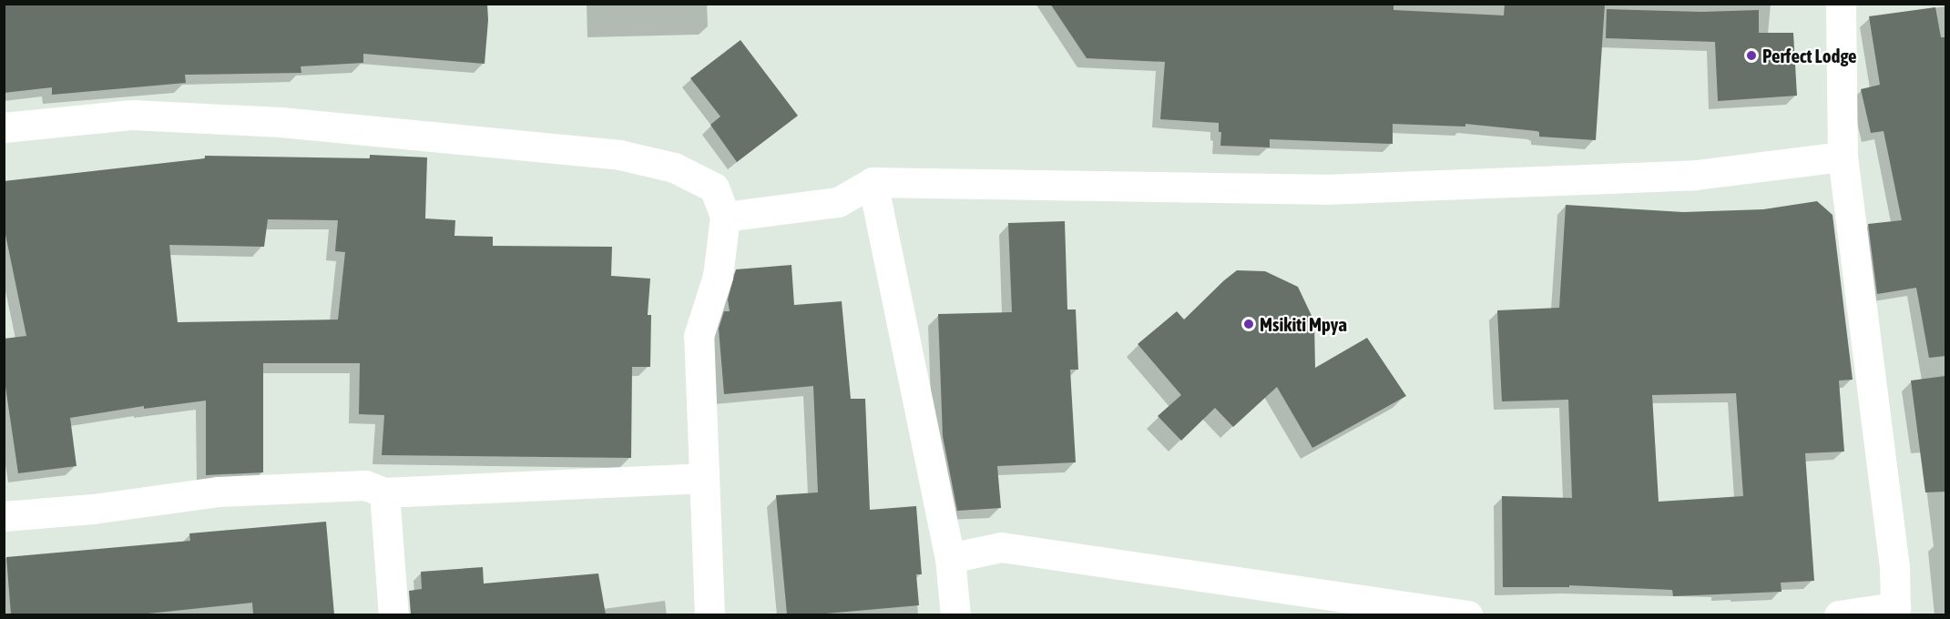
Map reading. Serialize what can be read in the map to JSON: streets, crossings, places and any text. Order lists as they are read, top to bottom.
{
  "places": ["Perfect Lodge", "Msikiti Mpya"]
}
